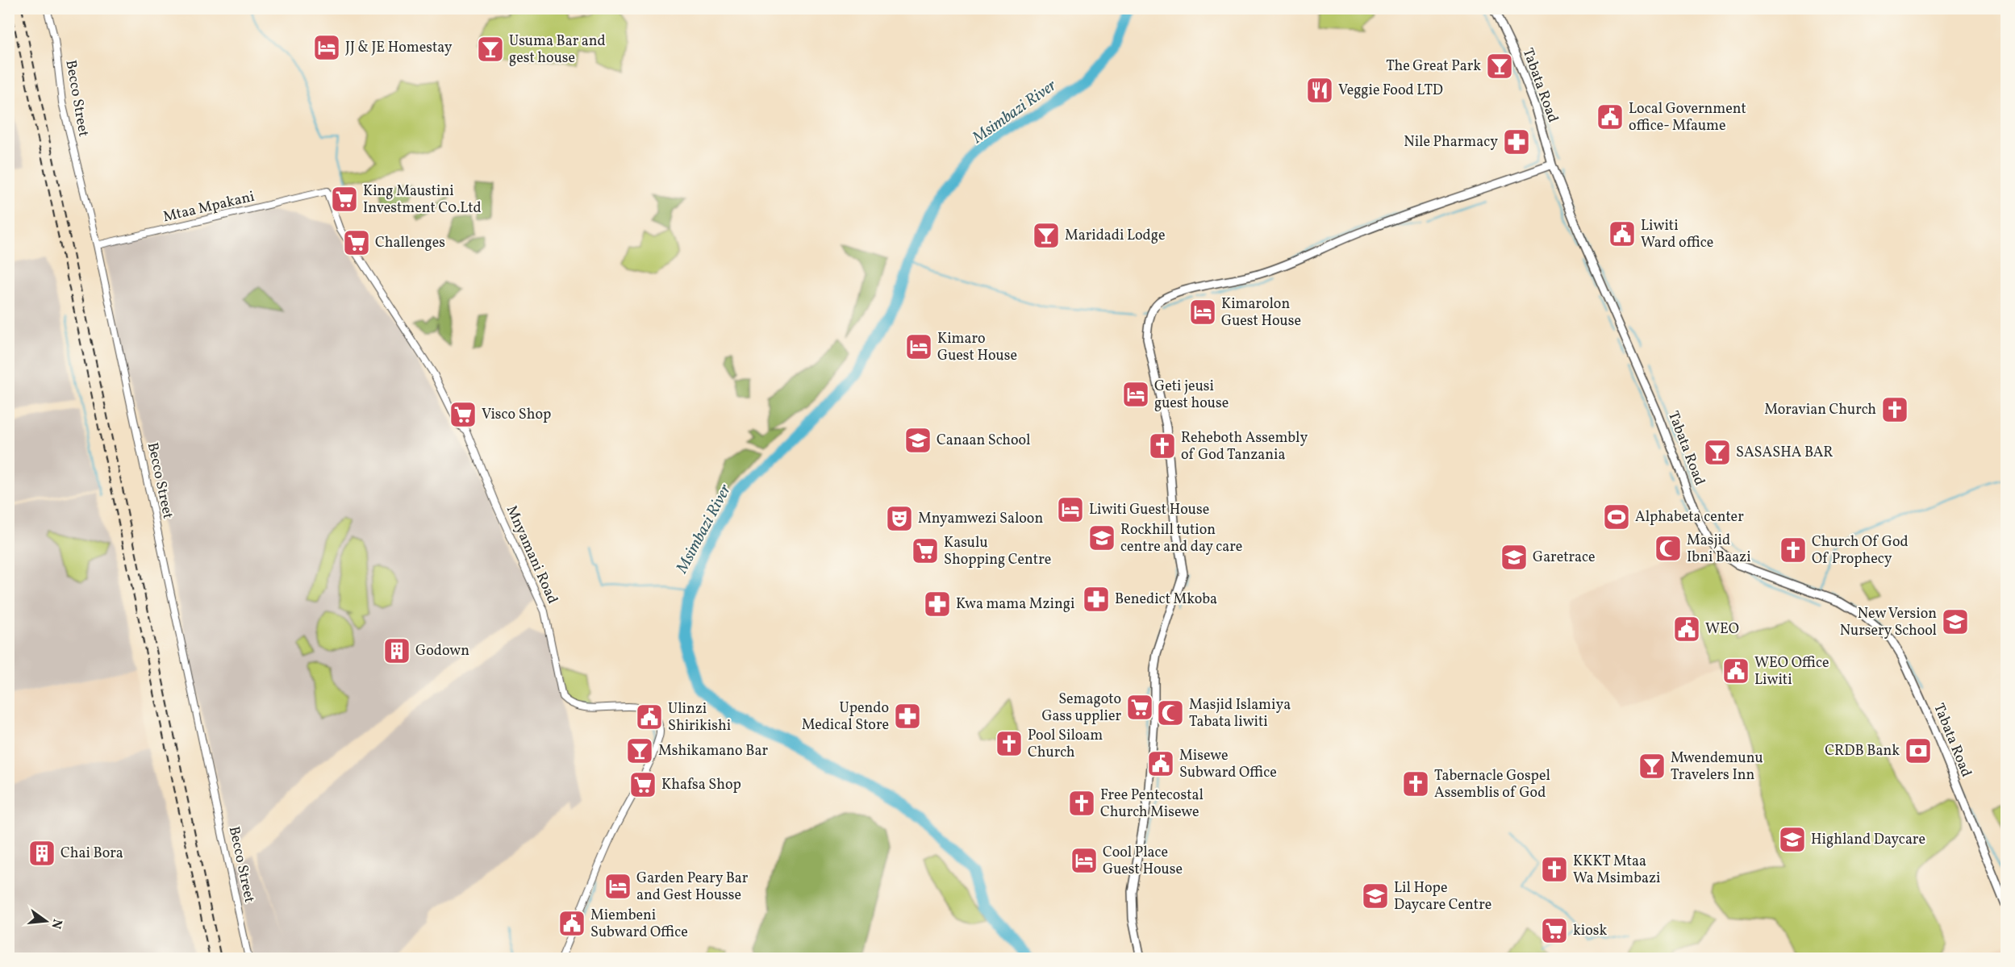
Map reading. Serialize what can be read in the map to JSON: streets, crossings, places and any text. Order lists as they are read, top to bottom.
{
  "streets": {
    "main road": ["Tabata Road"],
    "street": ["Becco Street", "Mtaa Mpakani", "Mnyamani Road"]
  },
  "crossings": [
    ["Becco Street", "Mtaa Mpakani"],
    ["Mtaa Mpakani", "Mnyamani Road"]
  ],
  "water": ["Msimbazi River"],
  "places": {
    "hotel": [
      "JJ & JE Homestay",
      "Kimarolon Guest House",
      "Kimaro Guest House",
      "Geti jeusi guest house",
      "Liwiti Guest House",
      "Cool Place Guest House",
      "Garden Peary Bar and Gest Housse"
    ],
    "bar": [
      "Usuma Bar and gest house",
      "The Great Park",
      "Maridadi Lodge",
      "SASASHA BAR",
      "Mshikamano Bar",
      "Mwendemunu Travelers Inn"
    ],
    "restaurant": ["Veggie Food LTD"],
    "public building": [
      "Local Government office- Mfaume",
      "Liwiti Ward office",
      "WEO",
      "WEO Office Liwiti",
      "Ulinzi Shirikishi",
      "Misewe Subward Office",
      "Miembeni Subward Office"
    ],
    "pharmacy": [
      "Nile Pharmacy",
      "Benedict Mkoba",
      "Kwa mama Mzingi",
      "Upendo Medical Store"
    ],
    "supermarket": [
      "King Maustini Investment C0.Ltd",
      "Challenges",
      "Visco Shop",
      "Kasulu Shopping Centre",
      "Semagoto Gass upplier",
      "Khafsa Shop",
      "kiosk"
    ],
    "church": [
      "Moravian Church",
      "Reheboth Assembly of God Tanzania",
      "Church Of God Of Prophecy",
      "Pool Siloam Church",
      "Tabernacle Gospel Assemblis of God",
      "Free Pentecostal Church Misewe",
      "KKKT Mtaa Wa Msimbazi"
    ],
    "school or university": [
      "Canaan School",
      "Rockhill tution centre and day care",
      "Garetrace",
      "New Version Nursery School",
      "Highland Daycare",
      "Lil Hope Daycare Centre"
    ],
    "sports": ["Alphabeta center"],
    "theatre": ["Mnyamwezi Saloon"],
    "mosque": ["Masjid Ibni Baazi", "Masjid Islamiya Tabata liwiti"],
    "building": ["Godown", "Chai Bora"],
    "bank": ["CRDB Bank"]
  },
  "north": "right"
}
